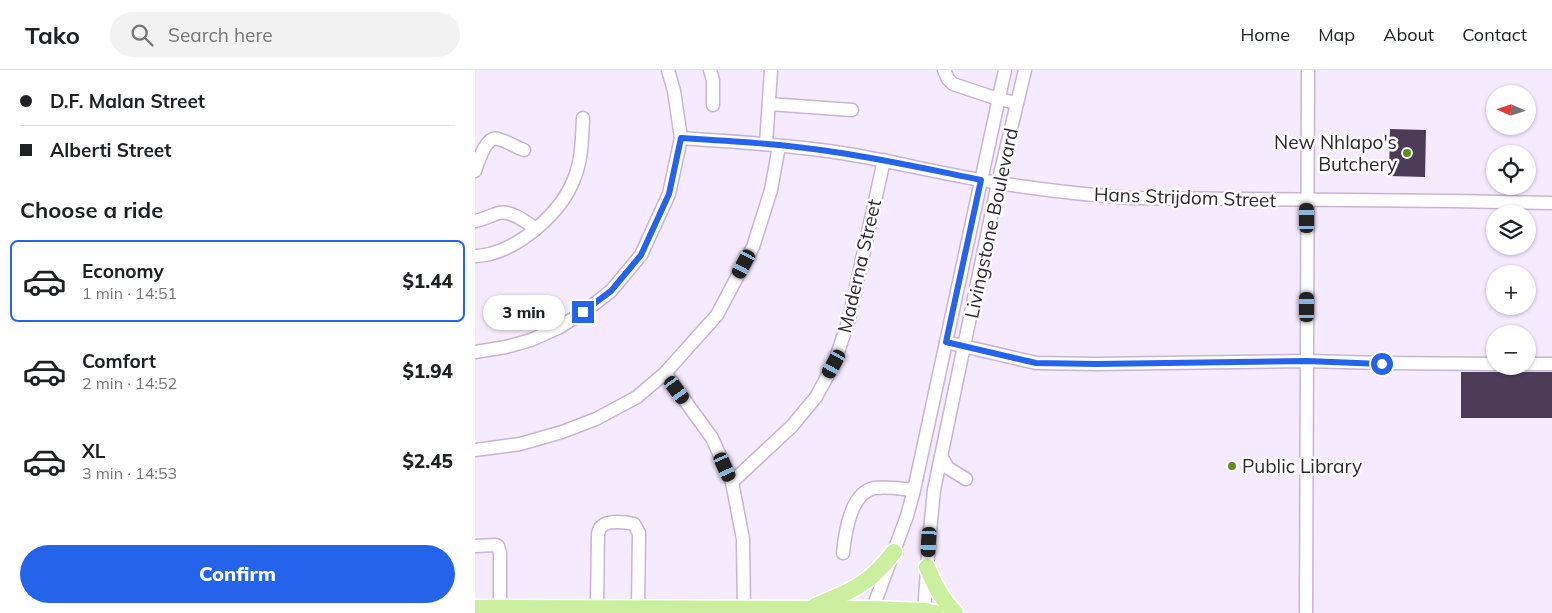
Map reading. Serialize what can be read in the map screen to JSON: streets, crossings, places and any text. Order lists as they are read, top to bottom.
{
  "streets": {
    "street": ["Hans Strijdom Street", "Livingstone Boulevard", "Maderna Street"]
  },
  "crossings": [
    ["Hans Strijdom Street", "Livingstone Boulevard"],
    ["Hans Strijdom Street", "Maderna Street"]
  ],
  "places": ["New Nhlapo's Butchery", "Public Library"],
  "north": "left",
  "page": {
    "header": "Tako",
    "search": "Search here",
    "nav": [
      "Home",
      "Map",
      "About",
      "Contact"
    ],
    "banner": ["D.F. Malan Street", "Alberti Street"],
    "map_buttons": ["+", "−"],
    "heading": "Choose a ride",
    "list": [
      {
        "name": "Economy",
        "note": "1 min · 14:51",
        "value": "$1.44"
      },
      {
        "name": "Comfort",
        "note": "2 min · 14:52",
        "value": "$1.94"
      },
      {
        "name": "XL",
        "note": "3 min · 14:53",
        "value": "$2.45"
      }
    ],
    "bubble": "3 min",
    "buttons": "Confirm"
  }
}
